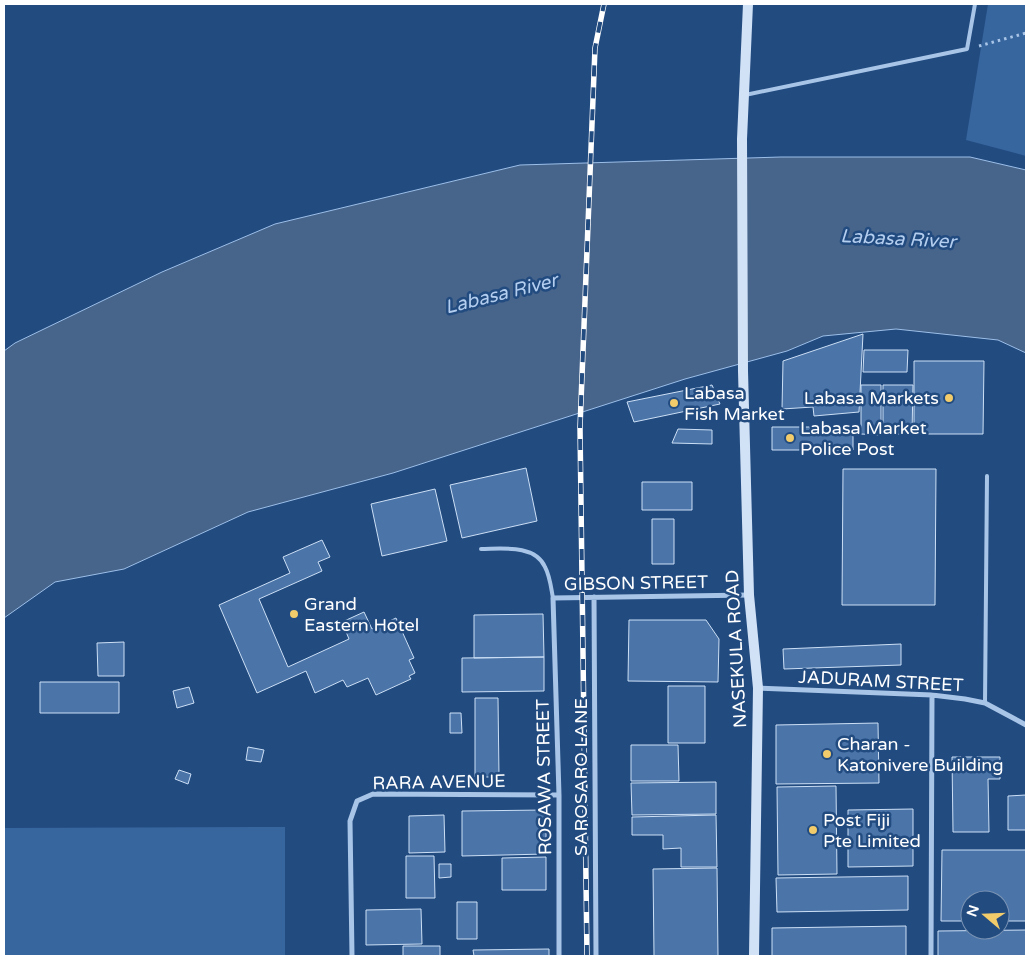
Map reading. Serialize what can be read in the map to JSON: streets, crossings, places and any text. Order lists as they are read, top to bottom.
{
  "streets": {
    "main road": ["NASEKULA ROAD"],
    "street": [
      "GIBSON STREET",
      "JADURAM STREET",
      "ROSAWA STREET",
      "SAROSARO LANE",
      "RARA AVENUE"
    ]
  },
  "crossings": [
    ["GIBSON STREET", "NASEKULA ROAD"],
    ["GIBSON STREET", "ROSAWA STREET"],
    ["GIBSON STREET", "SAROSARO LANE"],
    ["NASEKULA ROAD", "JADURAM STREET"],
    ["ROSAWA STREET", "RARA AVENUE"]
  ],
  "water": ["Labasa River"],
  "places": [
    "Labasa Markets",
    "Labasa Fish Market",
    "Labasa Market Police Post",
    "Grand Eastern Hotel",
    "Charan - Katonivere Building",
    "Post Fiji Pte Limited"
  ],
  "north": "left"
}
